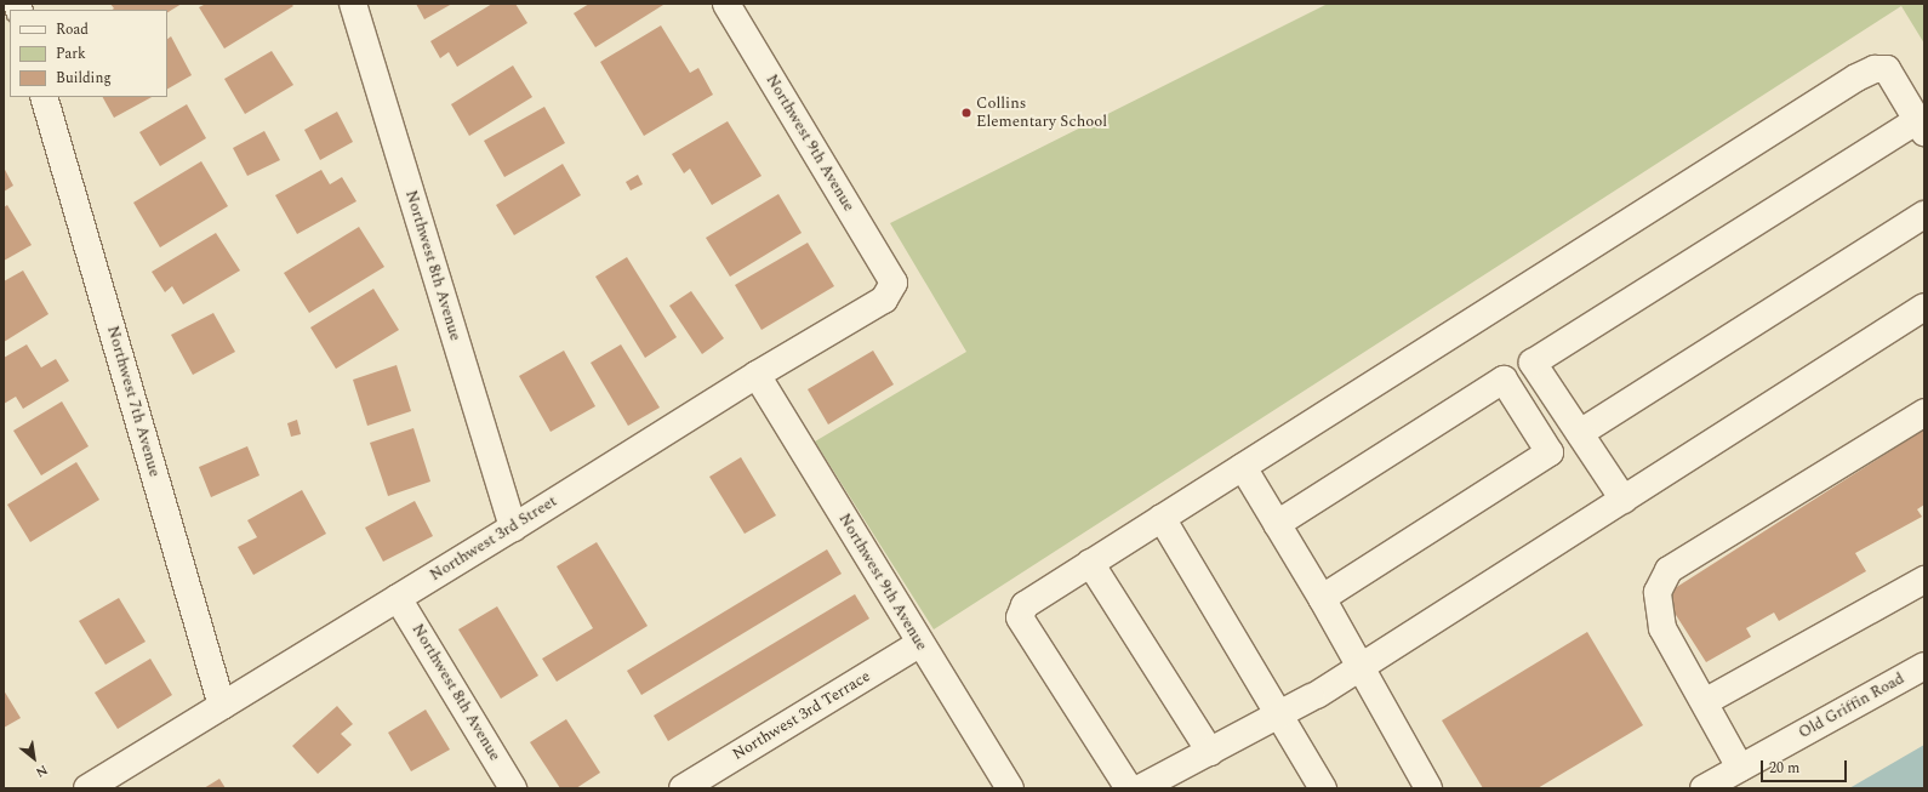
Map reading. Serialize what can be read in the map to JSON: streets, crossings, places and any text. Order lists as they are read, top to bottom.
{
  "streets": {
    "street": [
      "Northwest 9th Avenue",
      "Northwest 8th Avenue",
      "Northwest 7th Avenue",
      "Northwest 3rd Street",
      "Old Griffin Road",
      "Northwest 3rd Terrace"
    ]
  },
  "crossings": [
    ["Northwest 9th Avenue", "Northwest 3rd Street"],
    ["Northwest 9th Avenue", "Northwest 3rd Terrace"],
    ["Northwest 8th Avenue", "Northwest 3rd Street"],
    ["Northwest 7th Avenue", "Northwest 3rd Street"]
  ],
  "places": ["Collins Elementary School"],
  "legend": ["Road", "Park", "Building"],
  "scale_bar": "20 m",
  "north": "bottom right"
}
